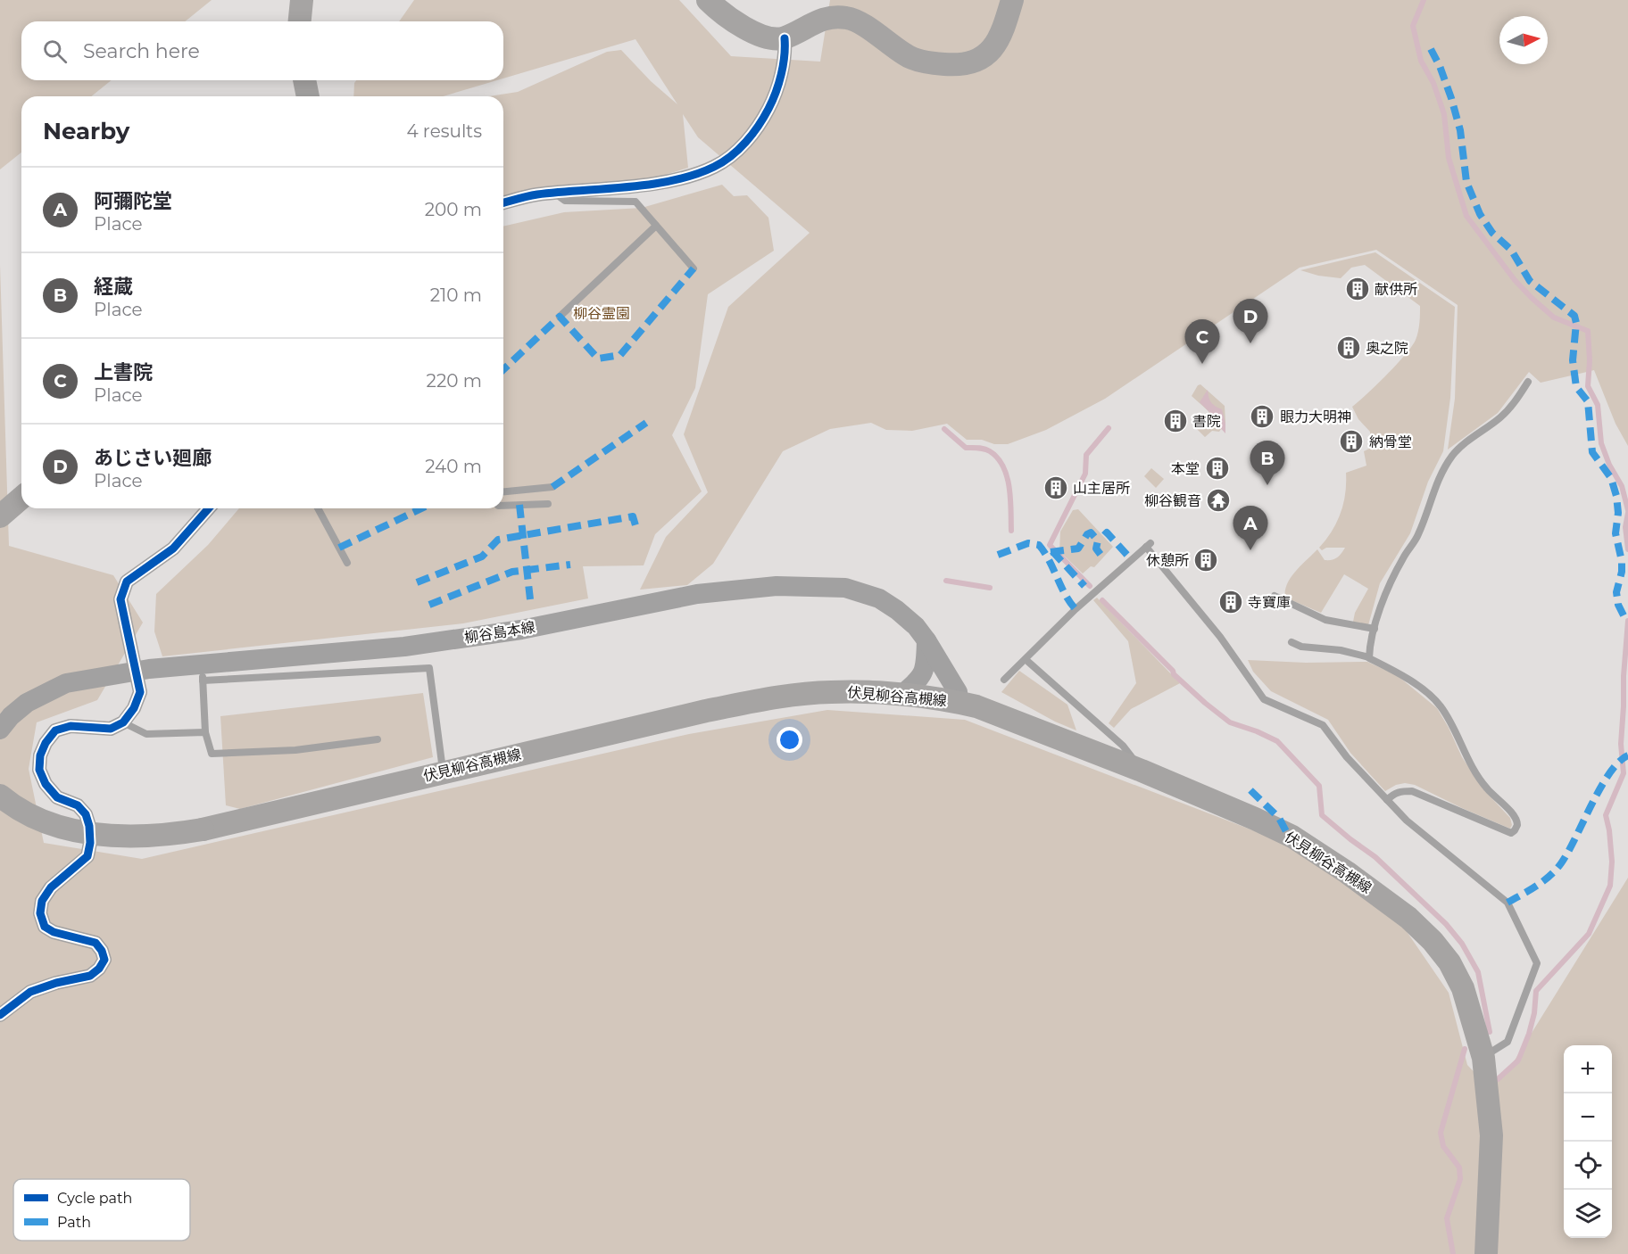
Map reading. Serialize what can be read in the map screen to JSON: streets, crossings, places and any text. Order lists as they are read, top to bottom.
{
  "streets": {
    "main road": ["柳谷島本線", "伏見柳谷高槻線"]
  },
  "crossings": [
    ["柳谷島本線", "伏見柳谷高槻線"]
  ],
  "parks": ["柳谷霊園"],
  "places": {
    "building": [
      "献供所",
      "奥之院",
      "眼力大明神",
      "書院",
      "納骨堂",
      "本堂",
      "山主居所",
      "休憩所",
      "寺寶庫"
    ],
    "temple": ["柳谷観音"]
  },
  "legend": ["Cycle path", "Path"],
  "north": "right",
  "page": {
    "search": "Search here",
    "heading": ["Nearby", "4 results"],
    "list": [
      {
        "mark": "A",
        "name": "阿彌陀堂",
        "note": "Place",
        "value": "200 m"
      },
      {
        "mark": "B",
        "name": "経蔵",
        "note": "Place",
        "value": "210 m"
      },
      {
        "mark": "C",
        "name": "上書院",
        "note": "Place",
        "value": "220 m"
      },
      {
        "mark": "D",
        "name": "あじさい廻廊",
        "note": "Place",
        "value": "240 m"
      }
    ],
    "pins": [
      "D",
      "C",
      "B",
      "A"
    ],
    "map_buttons": ["+", "−"]
  }
}
